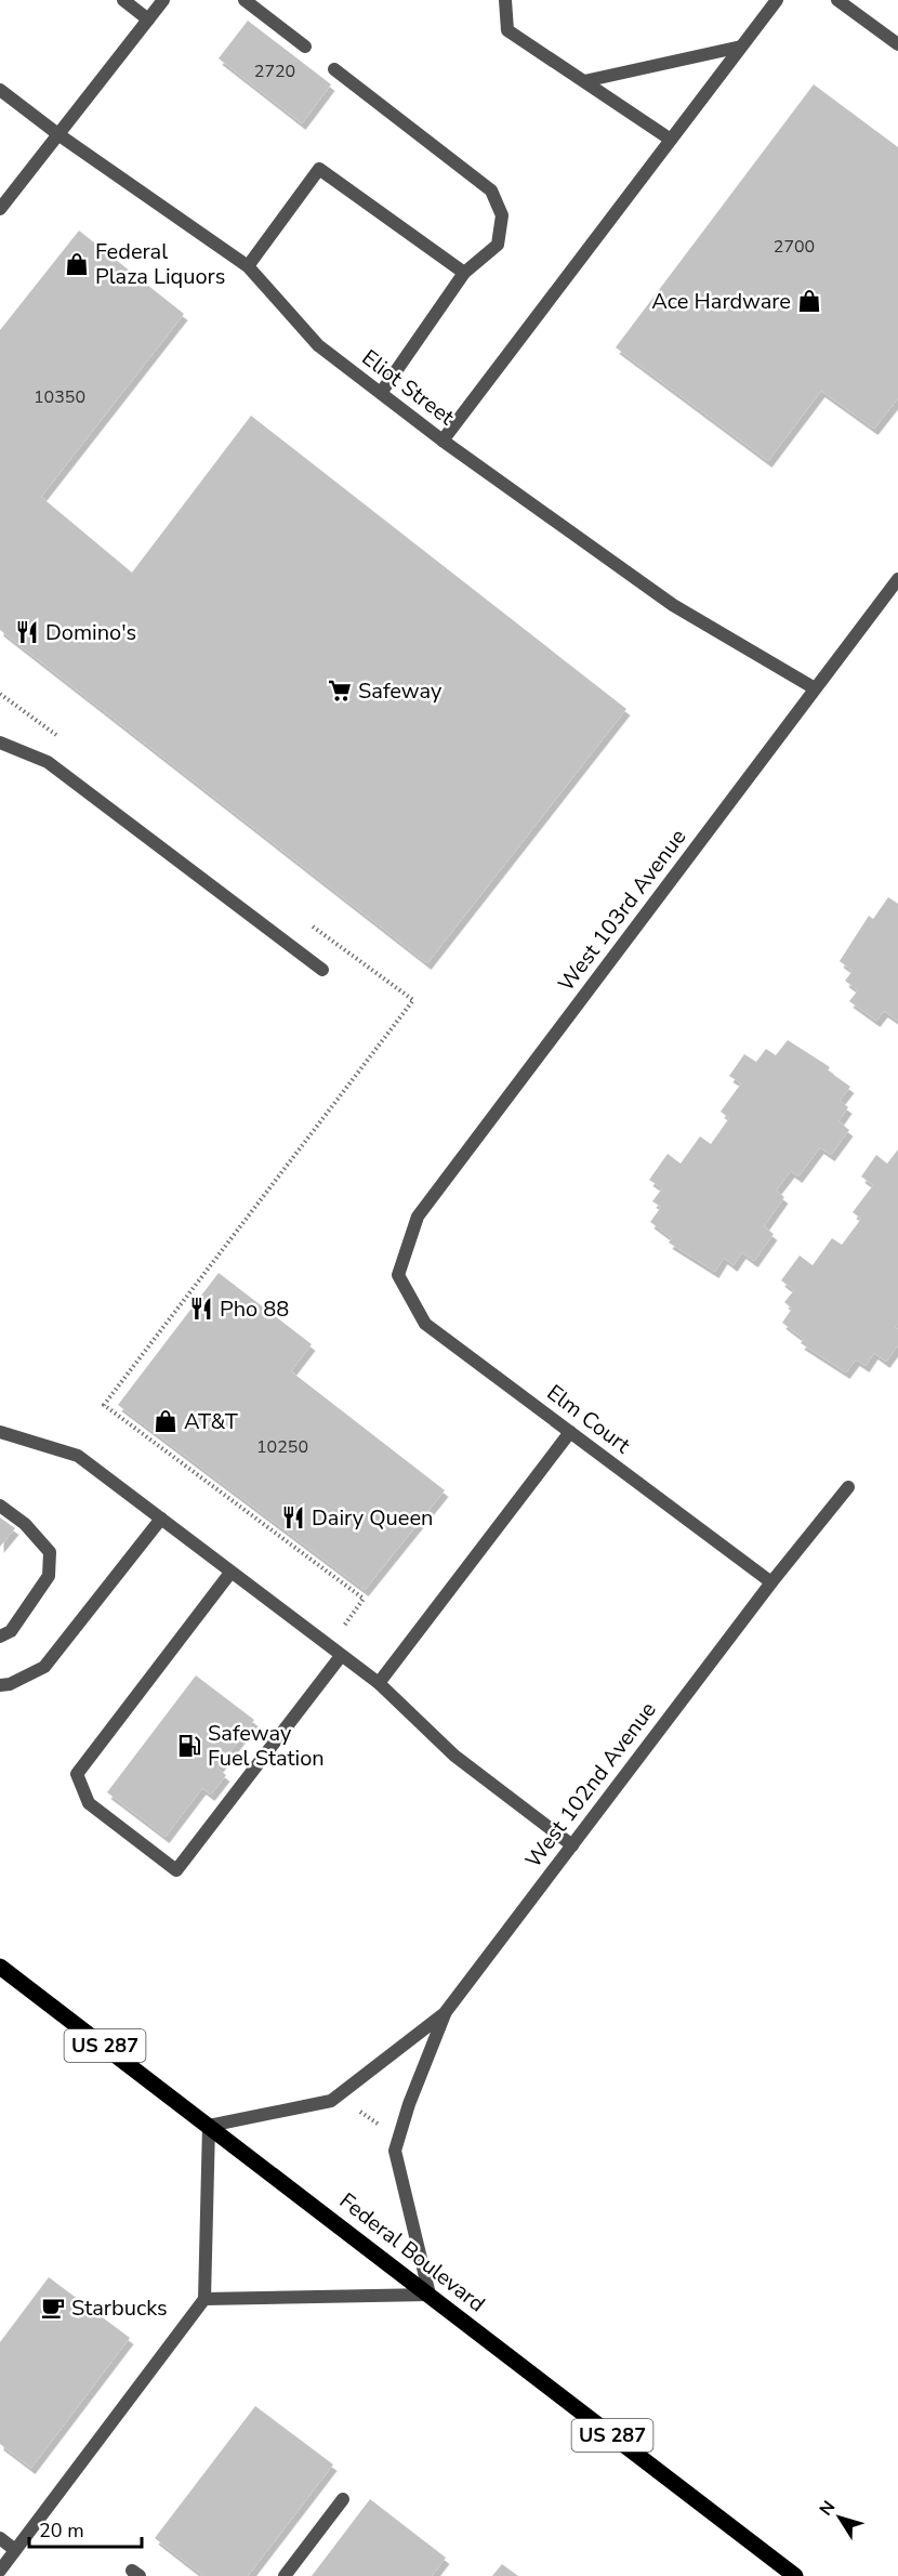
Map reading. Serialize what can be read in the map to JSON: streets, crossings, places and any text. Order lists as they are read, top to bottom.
{
  "streets": {
    "main road": ["US 287", "Federal Boulevard"],
    "street": [
      "Eliot Street",
      "West 103rd Avenue",
      "Elm Court",
      "West 102nd Avenue"
    ]
  },
  "crossings": [
    ["Eliot Street", "West 103rd Avenue"],
    ["West 103rd Avenue", "Elm Court"],
    ["Elm Court", "West 102nd Avenue"],
    ["West 102nd Avenue", "Federal Boulevard"]
  ],
  "places": {
    "shop": ["Federal Plaza Liquors", "Ace Hardware", "AT&T"],
    "restaurant": ["Domino's", "Pho 88", "Dairy Queen"],
    "supermarket": ["Safeway"],
    "fuel station": ["Safeway Fuel Station"],
    "cafe": ["Starbucks"]
  },
  "house_numbers": [
    "2720",
    "2700",
    "10350",
    "10250"
  ],
  "scale_bar": "20 m",
  "north": "top left"
}
